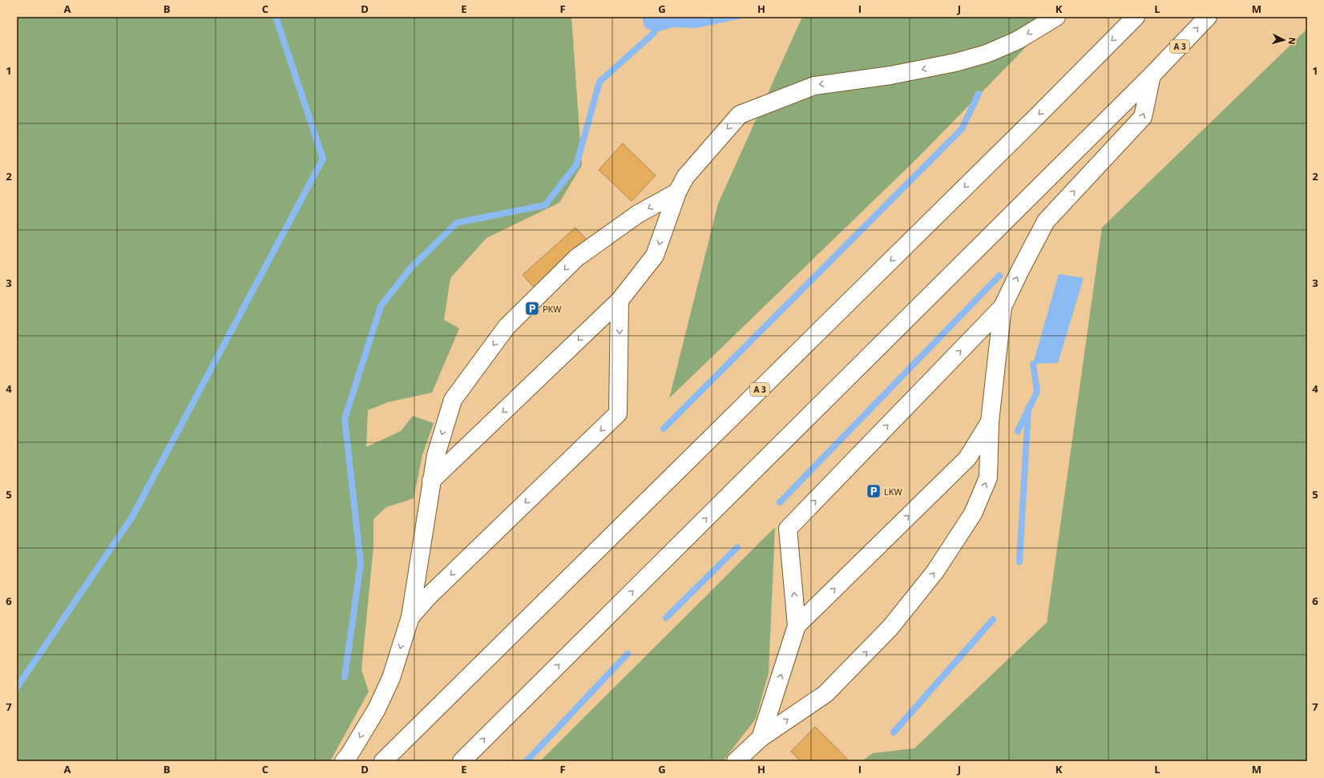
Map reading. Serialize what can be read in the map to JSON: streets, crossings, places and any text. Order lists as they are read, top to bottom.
{
  "streets": {
    "main road": ["A 3"]
  },
  "places": {
    "parking": ["PKW", "LKW"]
  },
  "north": "right",
  "grid": {
    "columns": [
      "A",
      "B",
      "C",
      "D",
      "E",
      "F",
      "G",
      "H",
      "I",
      "J",
      "K",
      "L",
      "M"
    ],
    "rows": [
      "1",
      "2",
      "3",
      "4",
      "5",
      "6",
      "7"
    ]
  }
}
